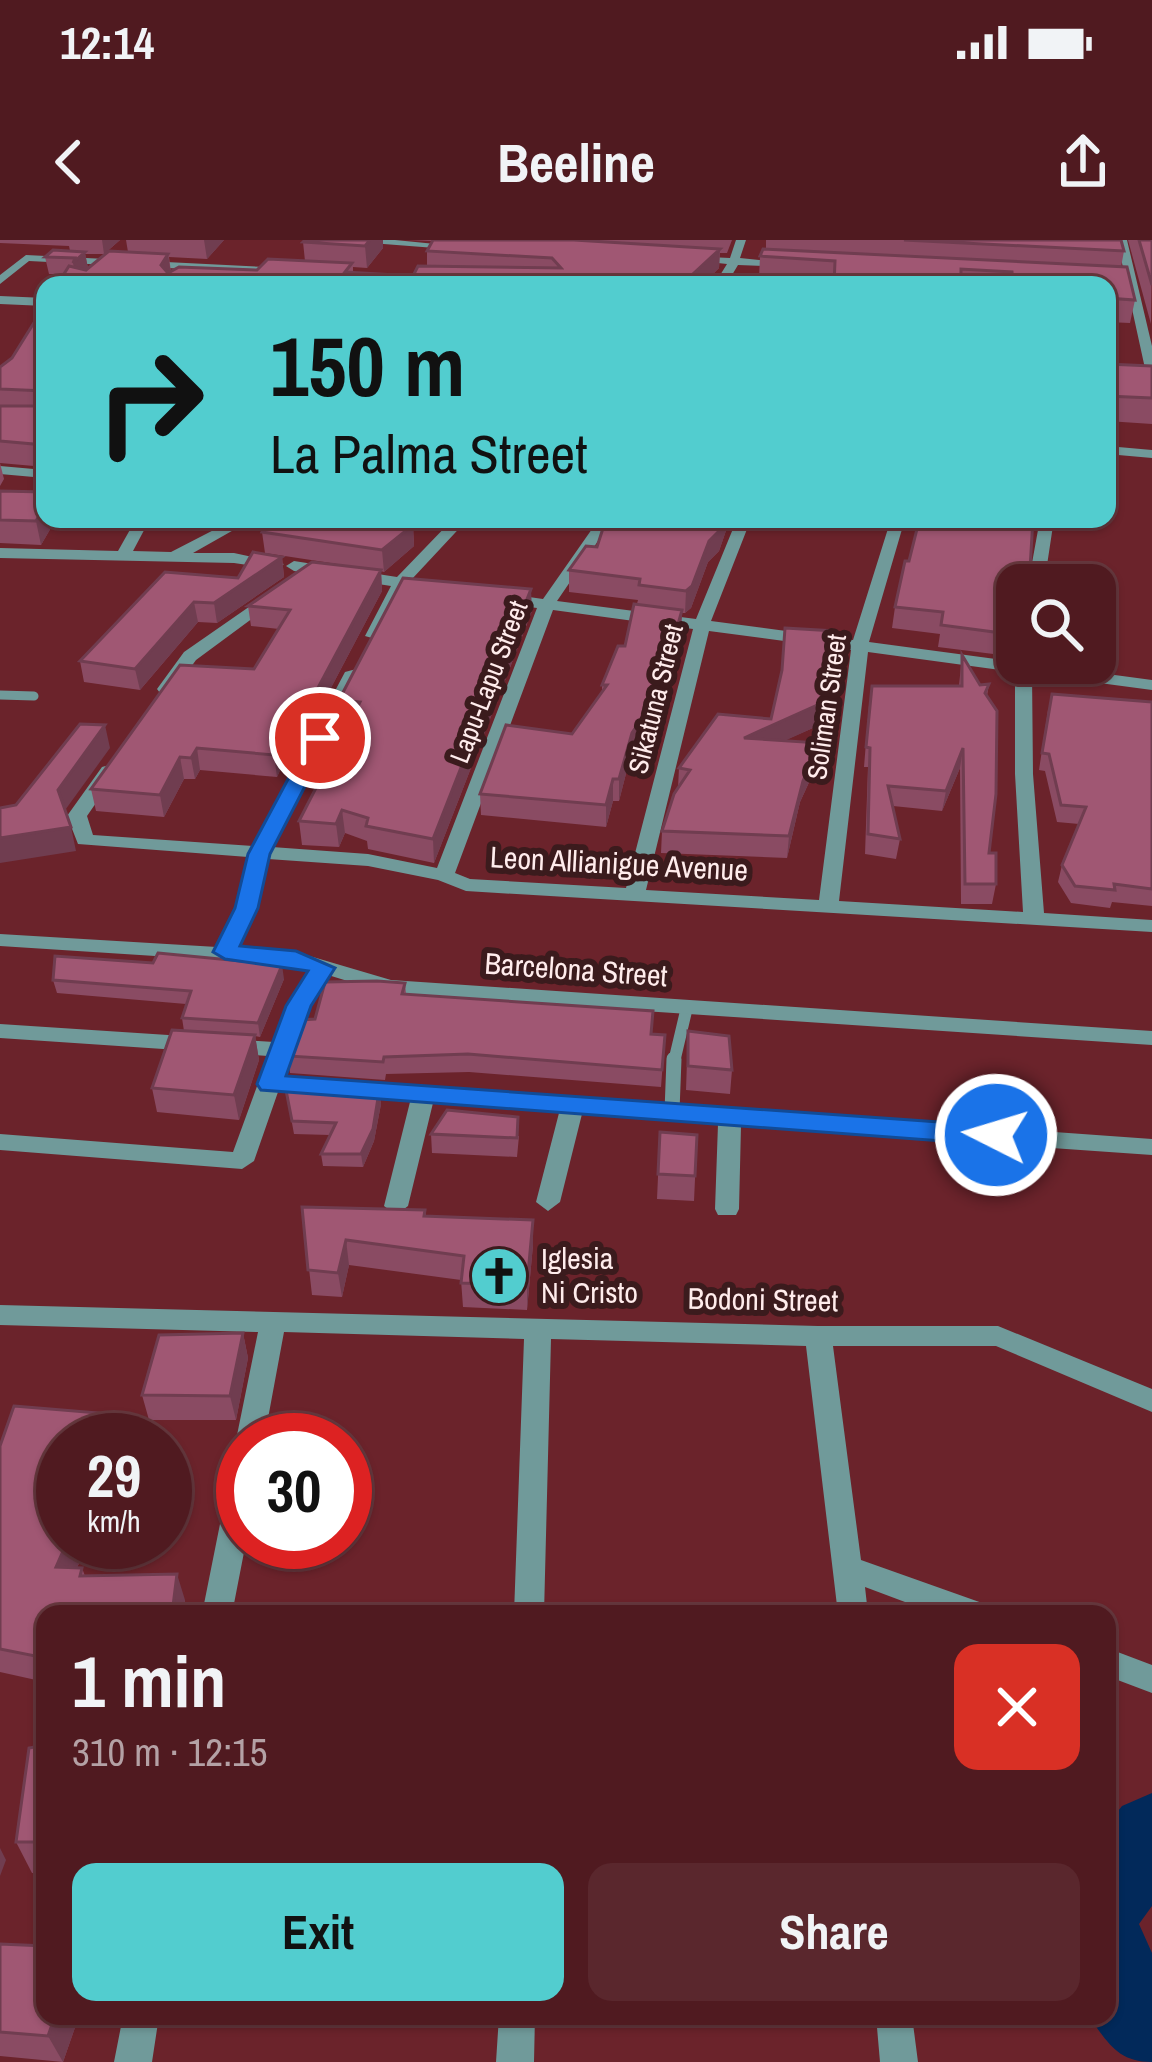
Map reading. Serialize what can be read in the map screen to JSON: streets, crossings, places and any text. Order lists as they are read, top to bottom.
{
  "streets": {
    "street": [
      "Lapu-Lapu Street",
      "Sikatuna Street",
      "Soliman Street",
      "Leon Allianigue Avenue",
      "Barcelona Street",
      "Bodoni Street"
    ]
  },
  "crossings": [
    ["Lapu-Lapu Street", "Leon Allianigue Avenue"],
    ["Sikatuna Street", "Leon Allianigue Avenue"],
    ["Soliman Street", "Leon Allianigue Avenue"]
  ],
  "places": {
    "church": ["Iglesia Ni Cristo"]
  },
  "page": {
    "status": "12:14",
    "header": "Beeline",
    "turn": ["150 m", "La Palma Street"],
    "speed": "29 km/h",
    "limit": "30",
    "heading": ["1 min", "310 m · 12:15"],
    "buttons": ["Exit", "Share"]
  }
}
